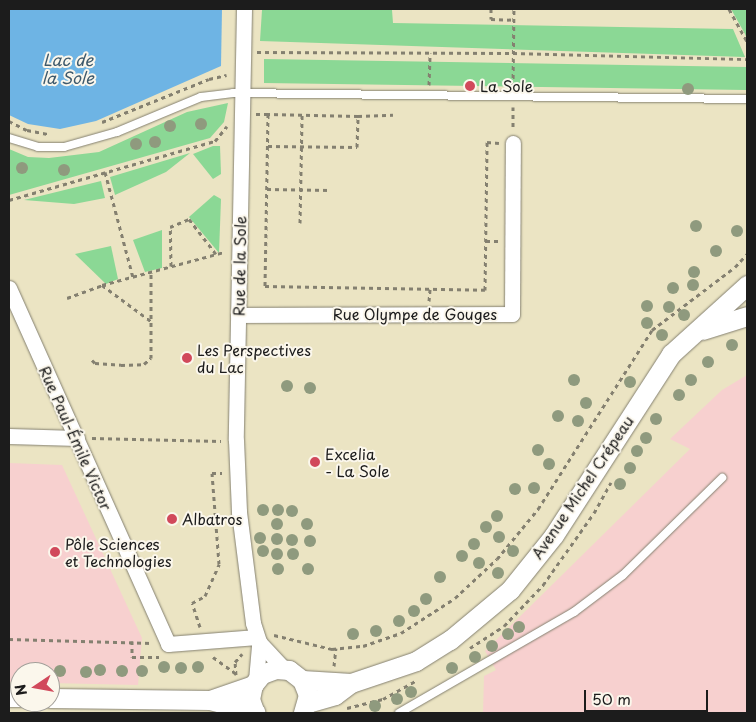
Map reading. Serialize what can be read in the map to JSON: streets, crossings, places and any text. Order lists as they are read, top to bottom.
{
  "streets": {
    "street": [
      "Rue de la Sole",
      "Rue Olympe de Gouges",
      "Rue Paul-Émile Victor",
      "Avenue Michel Crépeau"
    ]
  },
  "crossings": [
    ["Rue de la Sole", "Rue Olympe de Gouges"]
  ],
  "water": ["Lac de la Sole"],
  "places": [
    "La Sole",
    "Les Perspectives du Lac",
    "Excelia - La Sole",
    "Albatros",
    "Pôle Sciences et Technologies"
  ],
  "scale_bar": "50 m",
  "north": "left"
}
